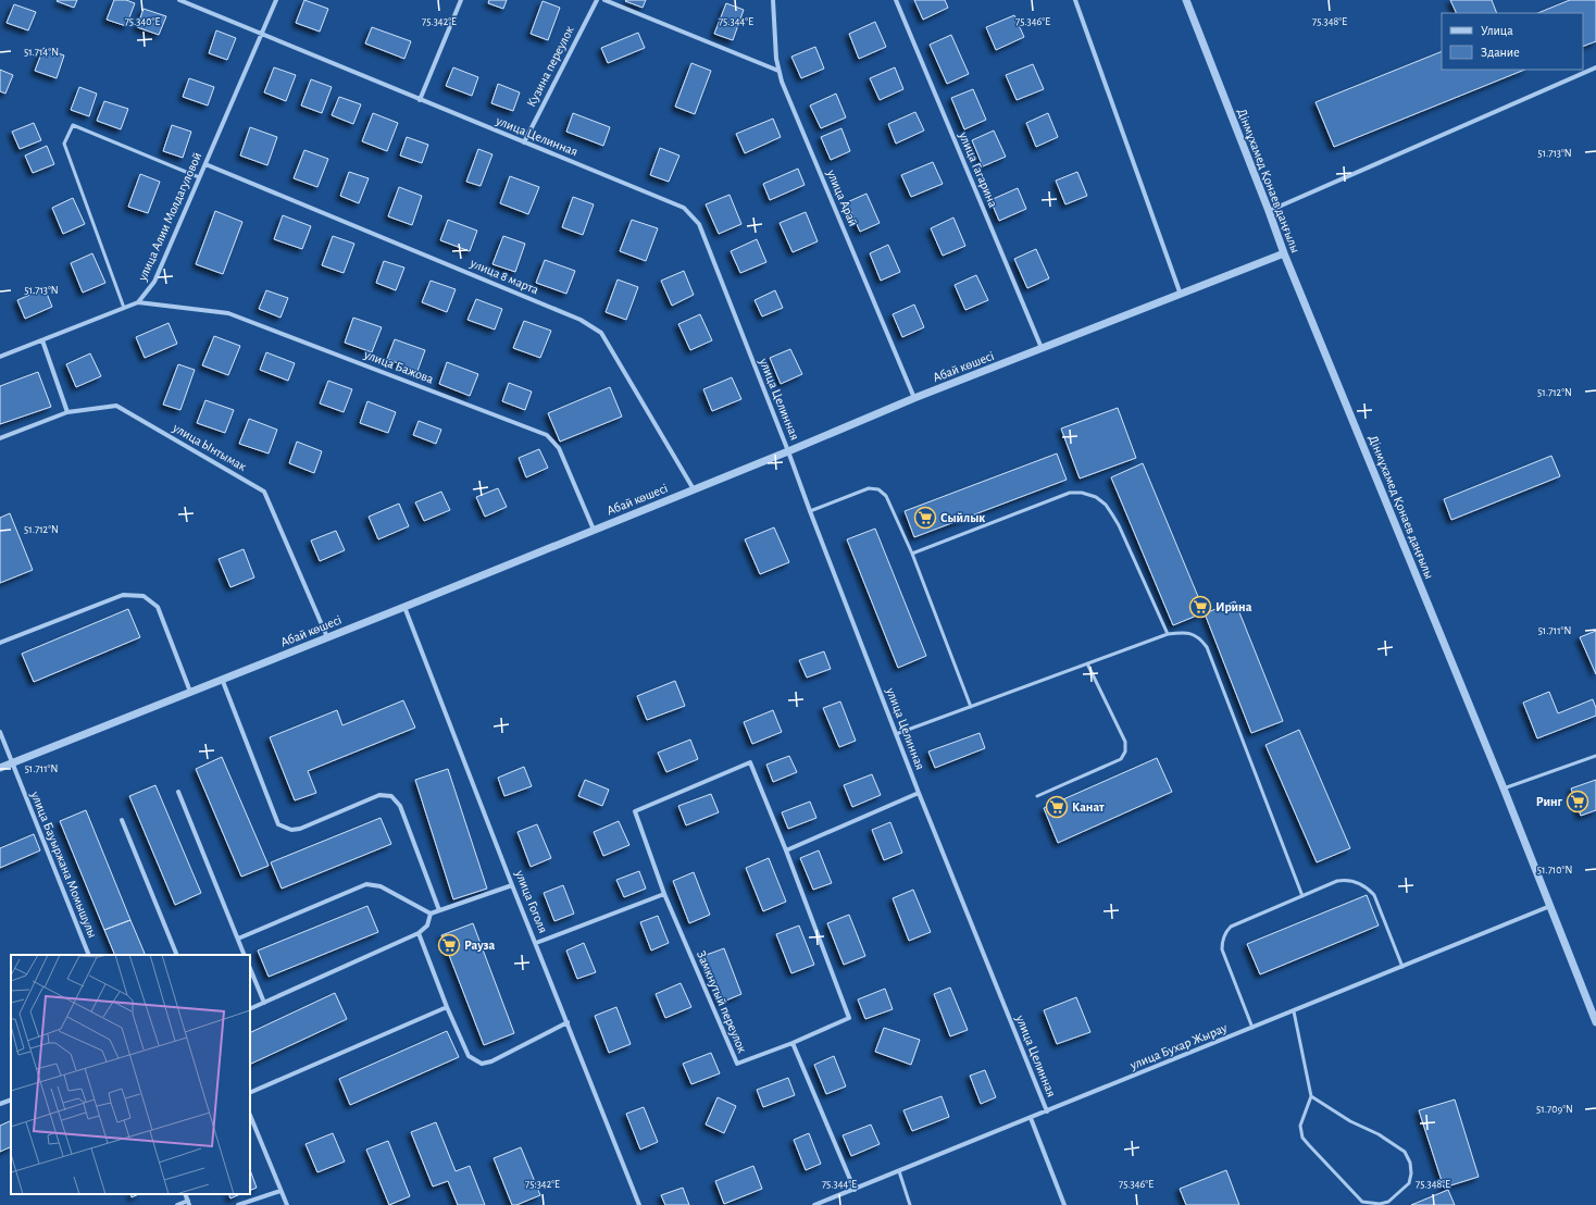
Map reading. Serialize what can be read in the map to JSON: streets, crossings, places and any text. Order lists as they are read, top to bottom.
{
  "streets": {
    "street": [
      "Кузина переулок",
      "улица Целинная",
      "улица Гагарина",
      "Дінмұхамед Қонаев даңғылы",
      "улица Арай",
      "улица Алии Молдагуловой",
      "улица 8 марта",
      "улица Бажова",
      "Абай көшесі",
      "улица Ынтымак",
      "улица Бауыржана Момышулы",
      "улица Гоголя",
      "Замкнутый переулок",
      "улица Бухар Жырау"
    ]
  },
  "crossings": [
    ["Кузина переулок", "улица Целинная"],
    ["улица Целинная", "улица Алии Молдагуловой"],
    ["улица Целинная", "Абай көшесі"],
    ["улица Целинная", "улица Бухар Жырау"],
    ["улица Гагарина", "Абай көшесі"],
    ["Дінмұхамед Қонаев даңғылы", "Абай көшесі"],
    ["Дінмұхамед Қонаев даңғылы", "улица Бухар Жырау"],
    ["улица Арай", "Абай көшесі"],
    ["улица Алии Молдагуловой", "улица 8 марта"],
    ["улица Алии Молдагуловой", "улица Бажова"],
    ["улица 8 марта", "Абай көшесі"],
    ["улица Бажова", "Абай көшесі"],
    ["Абай көшесі", "улица Ынтымак"],
    ["Абай көшесі", "улица Бауыржана Момышулы"],
    ["Абай көшесі", "улица Гоголя"]
  ],
  "places": {
    "supermarket": [
      "Сыйлык",
      "Ирина",
      "Ринг",
      "Канат",
      "Рауза"
    ]
  },
  "legend": ["Улица", "Здание"],
  "coordinates": [
    "75.340°E",
    "75.342°E",
    "75.344°E",
    "75.346°E",
    "75.348°E",
    "51.714°N",
    "51.713°N",
    "51.712°N",
    "51.711°N",
    "51.710°N",
    "51.709°N"
  ]
}
